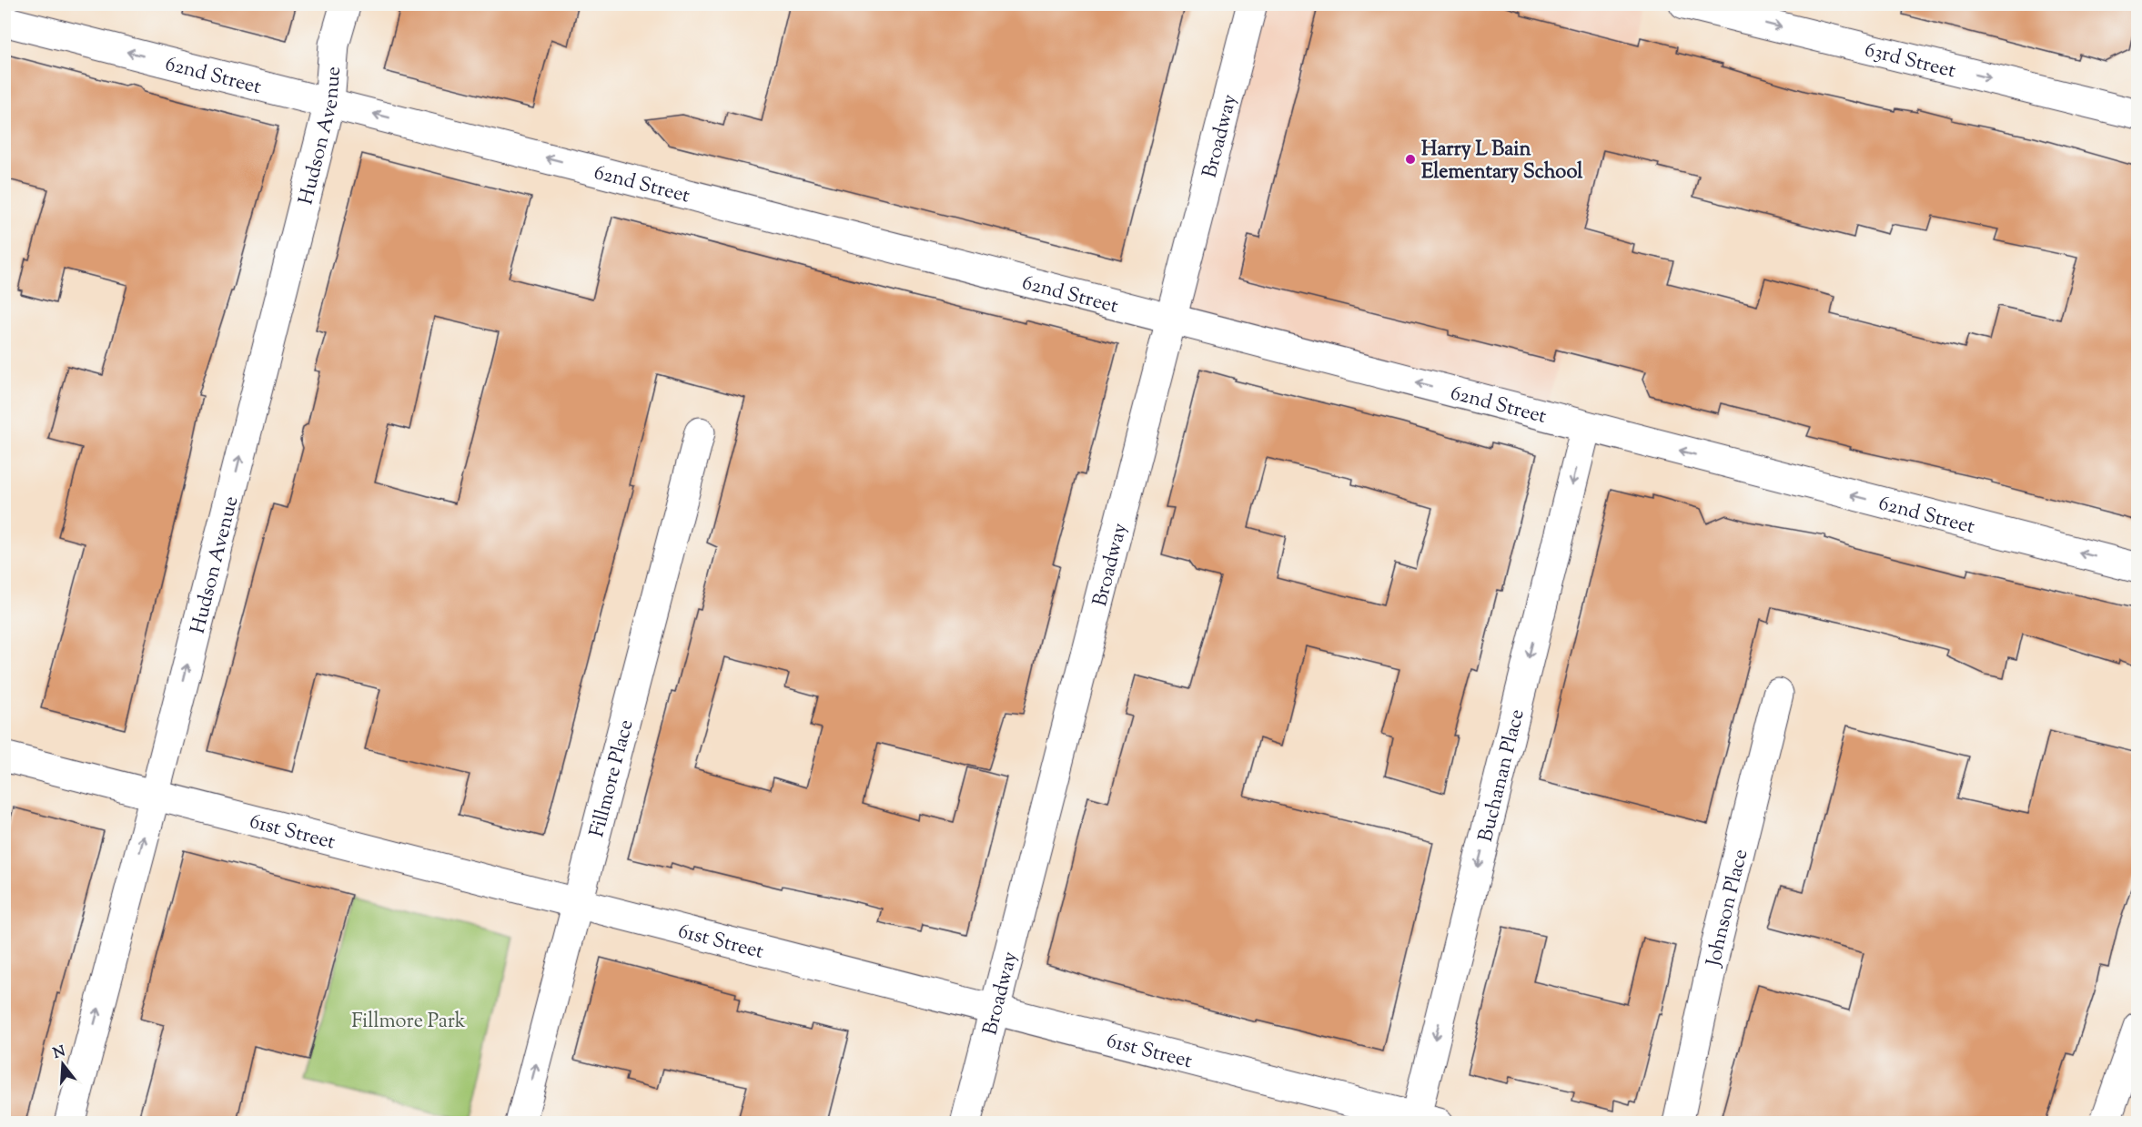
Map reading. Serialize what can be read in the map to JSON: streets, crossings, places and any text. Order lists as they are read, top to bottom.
{
  "streets": {
    "street": [
      "63rd Street",
      "62nd Street",
      "Hudson Avenue",
      "Broadway",
      "Buchanan Place",
      "Fillmore Place",
      "61st Street",
      "Johnson Place"
    ]
  },
  "crossings": [
    ["62nd Street", "Hudson Avenue"],
    ["62nd Street", "Broadway"],
    ["62nd Street", "Buchanan Place"],
    ["Hudson Avenue", "61st Street"],
    ["Broadway", "61st Street"],
    ["Buchanan Place", "61st Street"],
    ["Fillmore Place", "61st Street"]
  ],
  "one_way": [
    "63rd Street",
    "62nd Street",
    "Hudson Avenue",
    "Buchanan Place"
  ],
  "parks": ["Fillmore Park"],
  "places": ["Harry L Bain Elementary School"],
  "north": "top"
}
